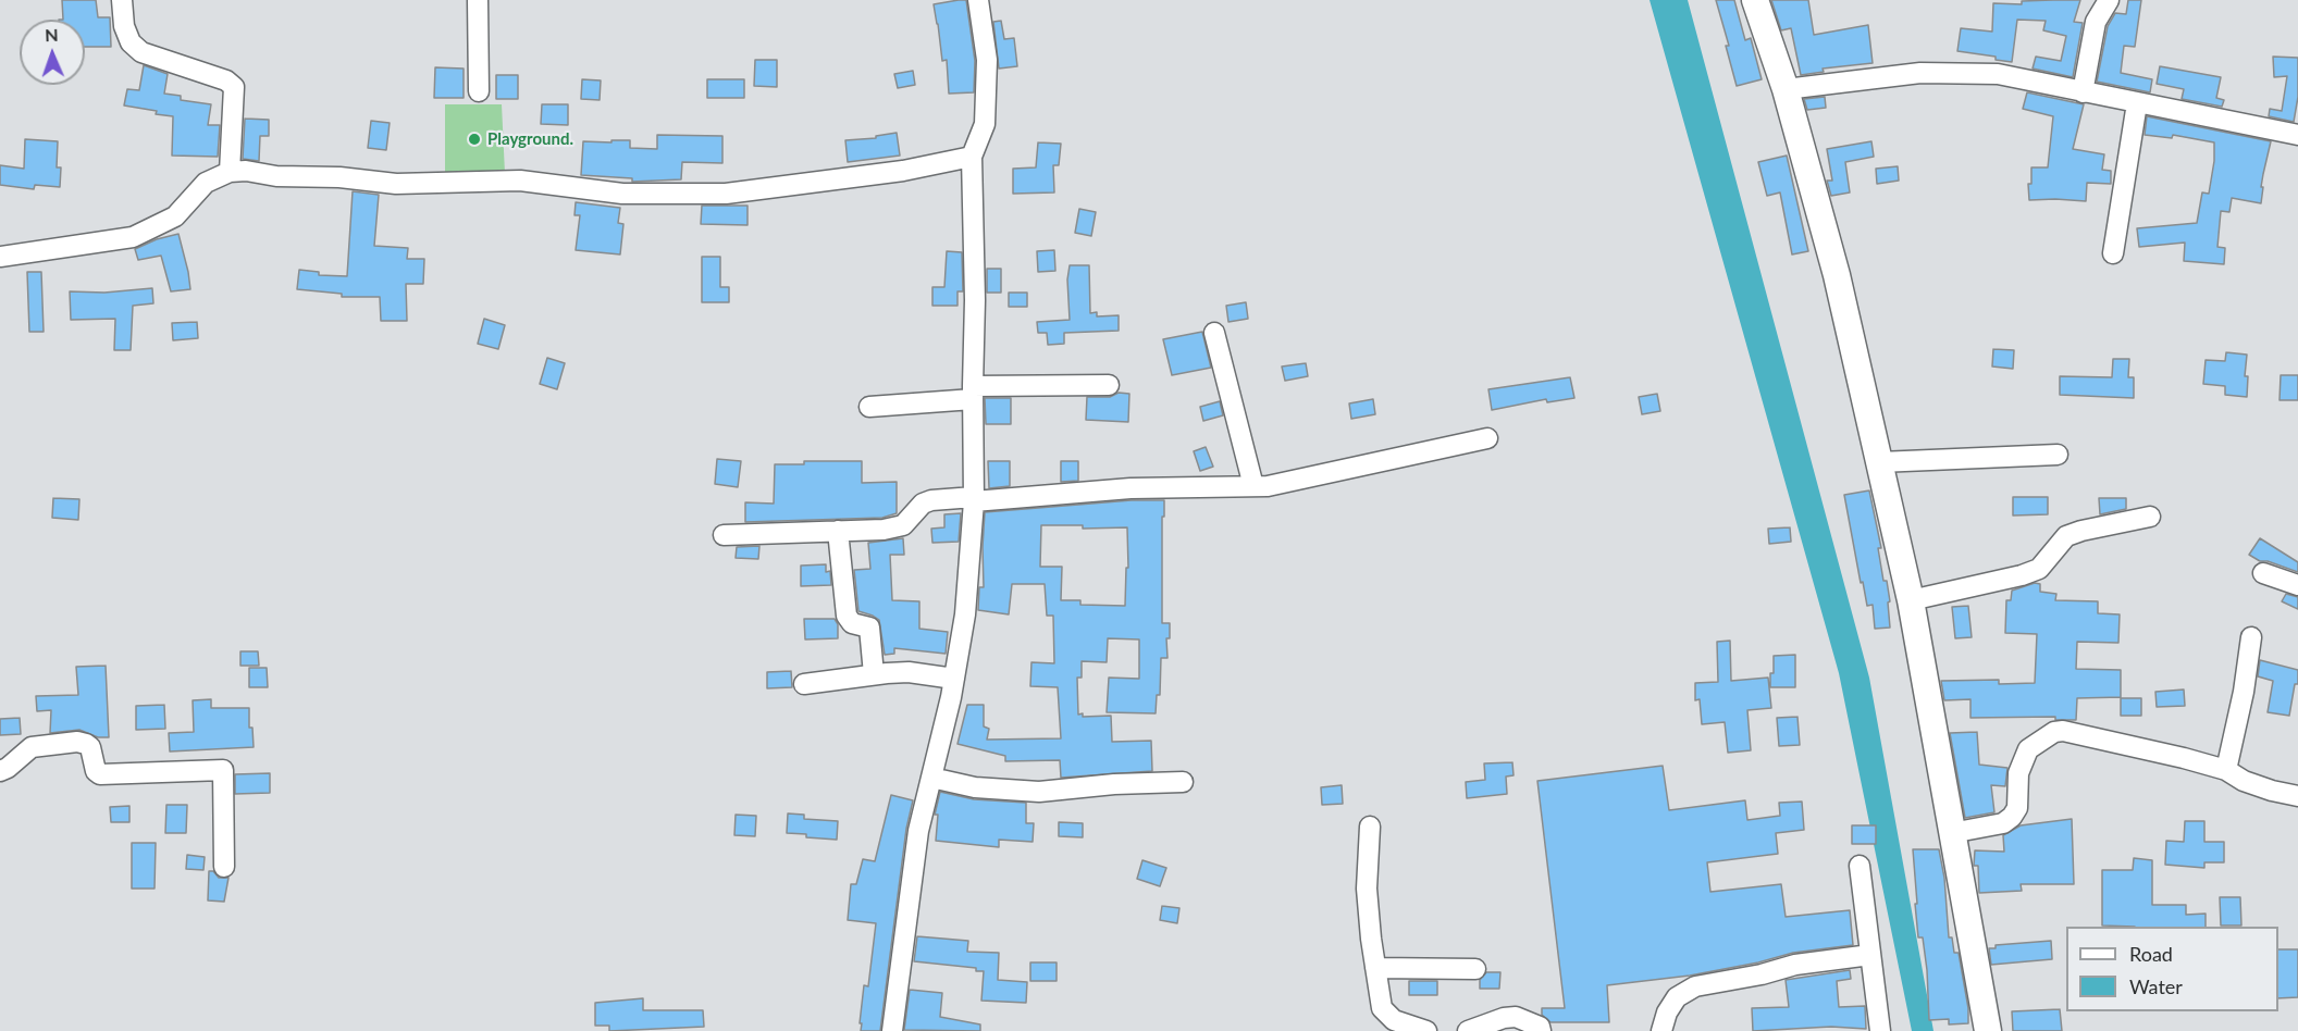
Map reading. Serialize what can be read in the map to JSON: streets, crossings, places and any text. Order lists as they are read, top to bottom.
{
  "places": ["Playground."],
  "legend": ["Road", "Water"],
  "north": "top"
}
